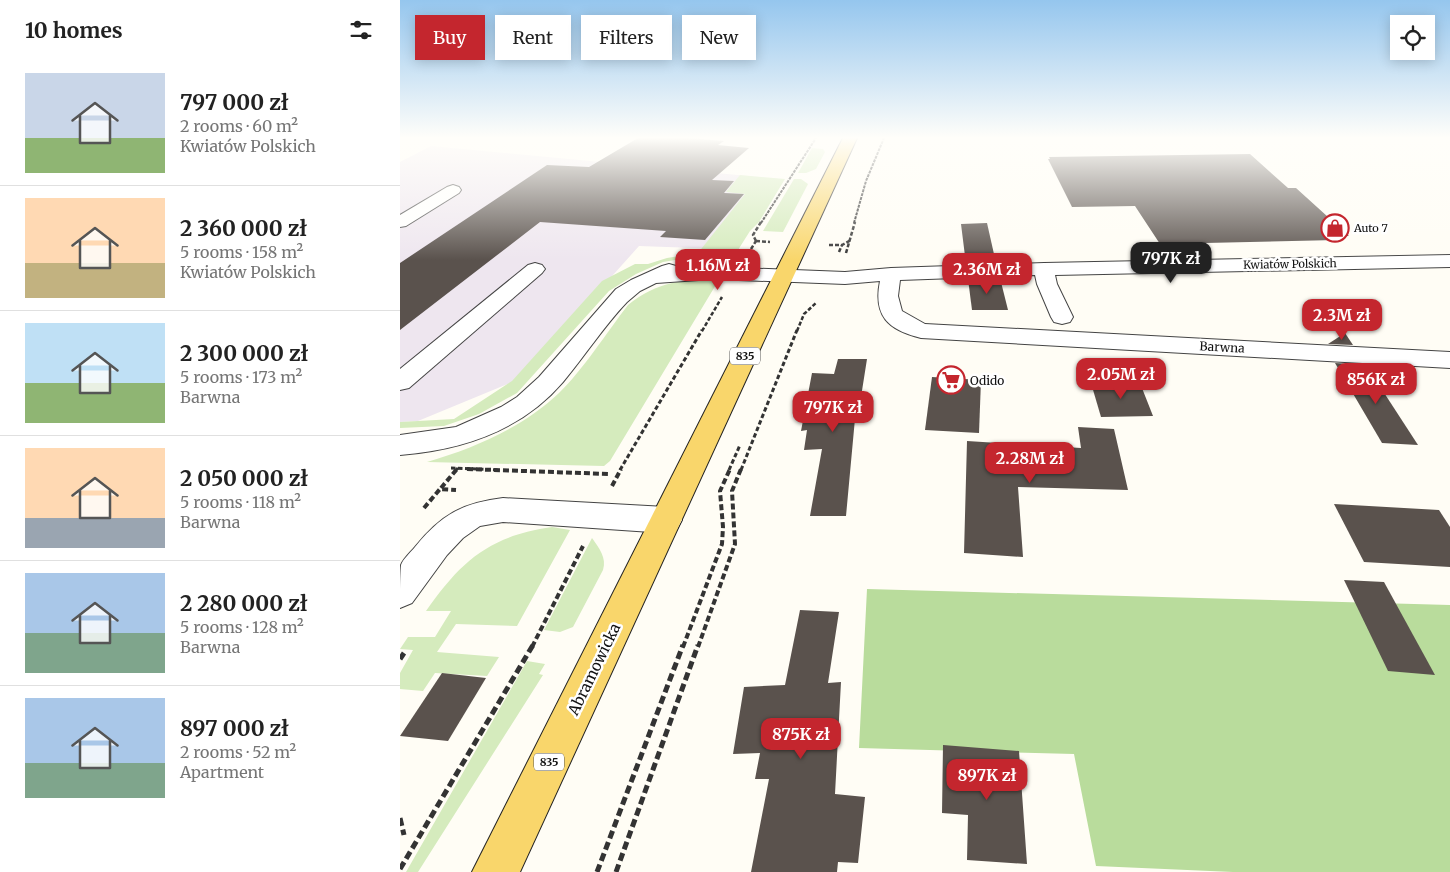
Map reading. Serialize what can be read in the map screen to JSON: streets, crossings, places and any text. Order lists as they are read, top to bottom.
{
  "streets": {
    "main road": ["835", "Abramowicka"],
    "street": ["Kwiatów Polskich", "Barwna"]
  },
  "crossings": [
    ["Kwiatów Polskich", "Barwna"],
    ["Kwiatów Polskich", "835"],
    ["Kwiatów Polskich", "Abramowicka"],
    ["835", "Abramowicka"]
  ],
  "places": {
    "shop": ["Auto 7"],
    "supermarket": ["Odido"]
  },
  "page": {
    "heading": "10 homes",
    "chip": [
      "Buy",
      "Rent",
      "Filters",
      "New"
    ],
    "list": [
      {
        "name": "797 000 zł",
        "note": "2 rooms · 60 m² · Kwiatów Polskich"
      },
      {
        "name": "2 360 000 zł",
        "note": "5 rooms · 158 m² · Kwiatów Polskich"
      },
      {
        "name": "2 300 000 zł",
        "note": "5 rooms · 173 m² · Barwna"
      },
      {
        "name": "2 050 000 zł",
        "note": "5 rooms · 118 m² · Barwna"
      },
      {
        "name": "2 280 000 zł",
        "note": "5 rooms · 128 m² · Barwna"
      },
      {
        "name": "897 000 zł",
        "note": "2 rooms · 52 m² · Apartment"
      }
    ],
    "price": [
      "797K zł",
      "1.16M zł",
      "2.36M zł",
      "2.3M zł",
      "2.05M zł",
      "856K zł",
      "797K zł",
      "2.28M zł",
      "875K zł",
      "897K zł"
    ]
  }
}
